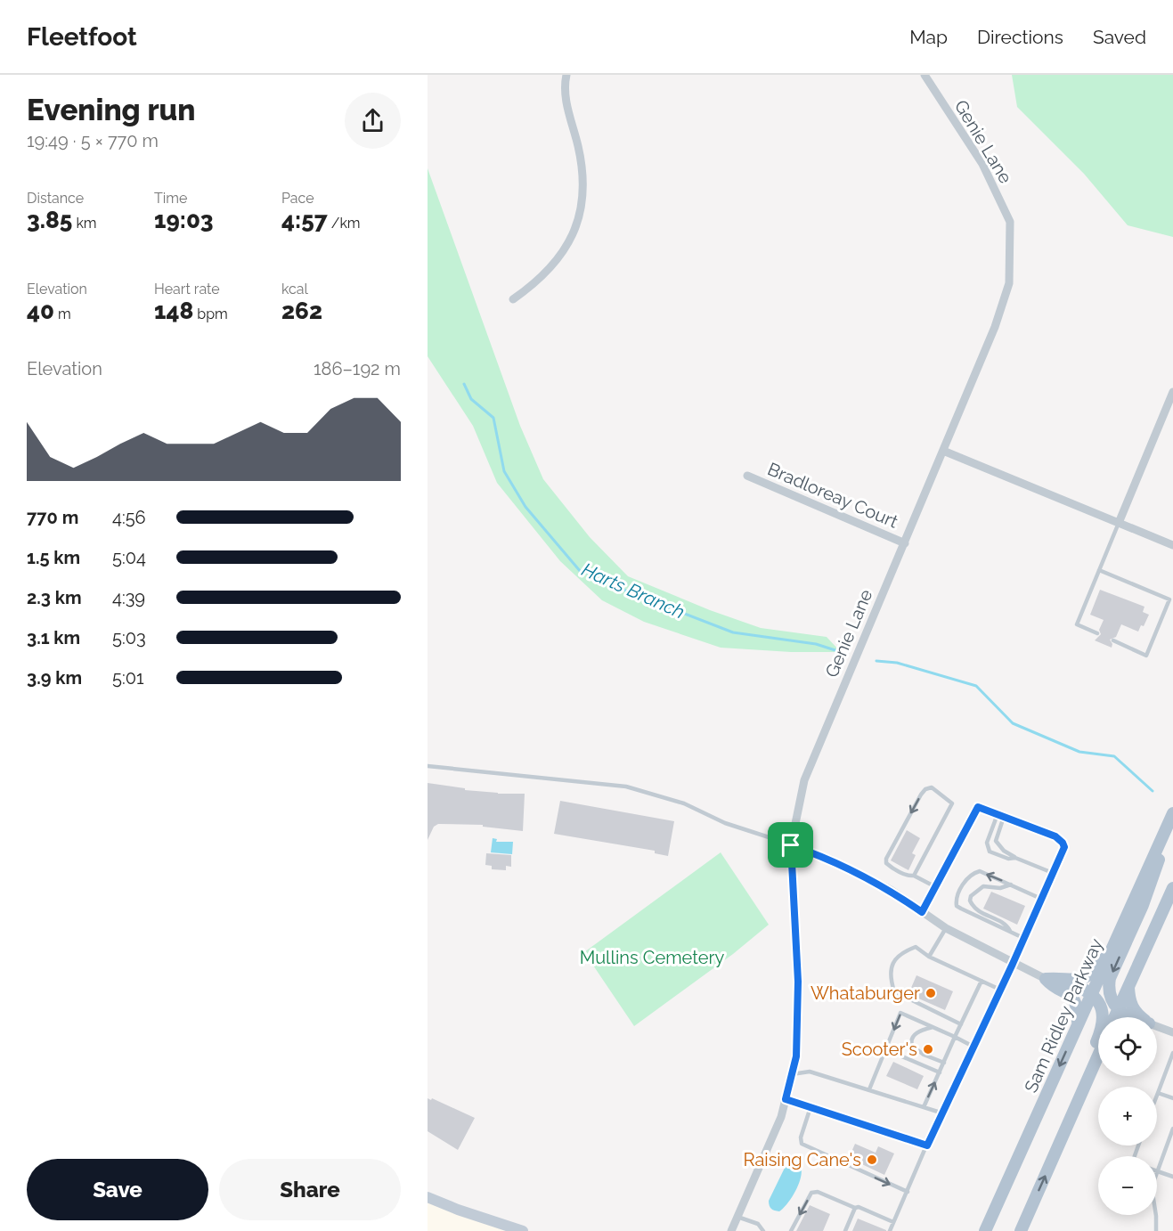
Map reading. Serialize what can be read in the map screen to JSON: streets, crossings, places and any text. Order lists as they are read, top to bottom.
{
  "streets": {
    "main road": ["Sam Ridley Parkway"],
    "street": ["Genie Lane", "Bradloreay Court"]
  },
  "crossings": [
    ["Genie Lane", "Bradloreay Court"]
  ],
  "water": ["Harts Branch"],
  "parks": ["Mullins Cemetery"],
  "places": ["Whataburger", "Scooter's", "Raising Cane's"],
  "page": {
    "header": "Fleetfoot",
    "nav": ["Map", "Directions", "Saved"],
    "heading": ["Evening run", "19:49 · 5 × 770 m"],
    "stats": [
      ["Distance", "3.85 km"],
      ["Time", "19:03"],
      ["Pace", "4:57 /km"],
      ["Elevation", "40 m"],
      ["Heart rate", "148 bpm"],
      ["kcal", "262"]
    ],
    "chart": ["Elevation", "186–192 m"],
    "list": [
      {
        "name": "770 m",
        "note": "4:56"
      },
      {
        "name": "1.5 km",
        "note": "5:04"
      },
      {
        "name": "2.3 km",
        "note": "4:39"
      },
      {
        "name": "3.1 km",
        "note": "5:03"
      },
      {
        "name": "3.9 km",
        "note": "5:01"
      }
    ],
    "map_buttons": ["+", "−"],
    "buttons": ["Save", "Share"]
  }
}
